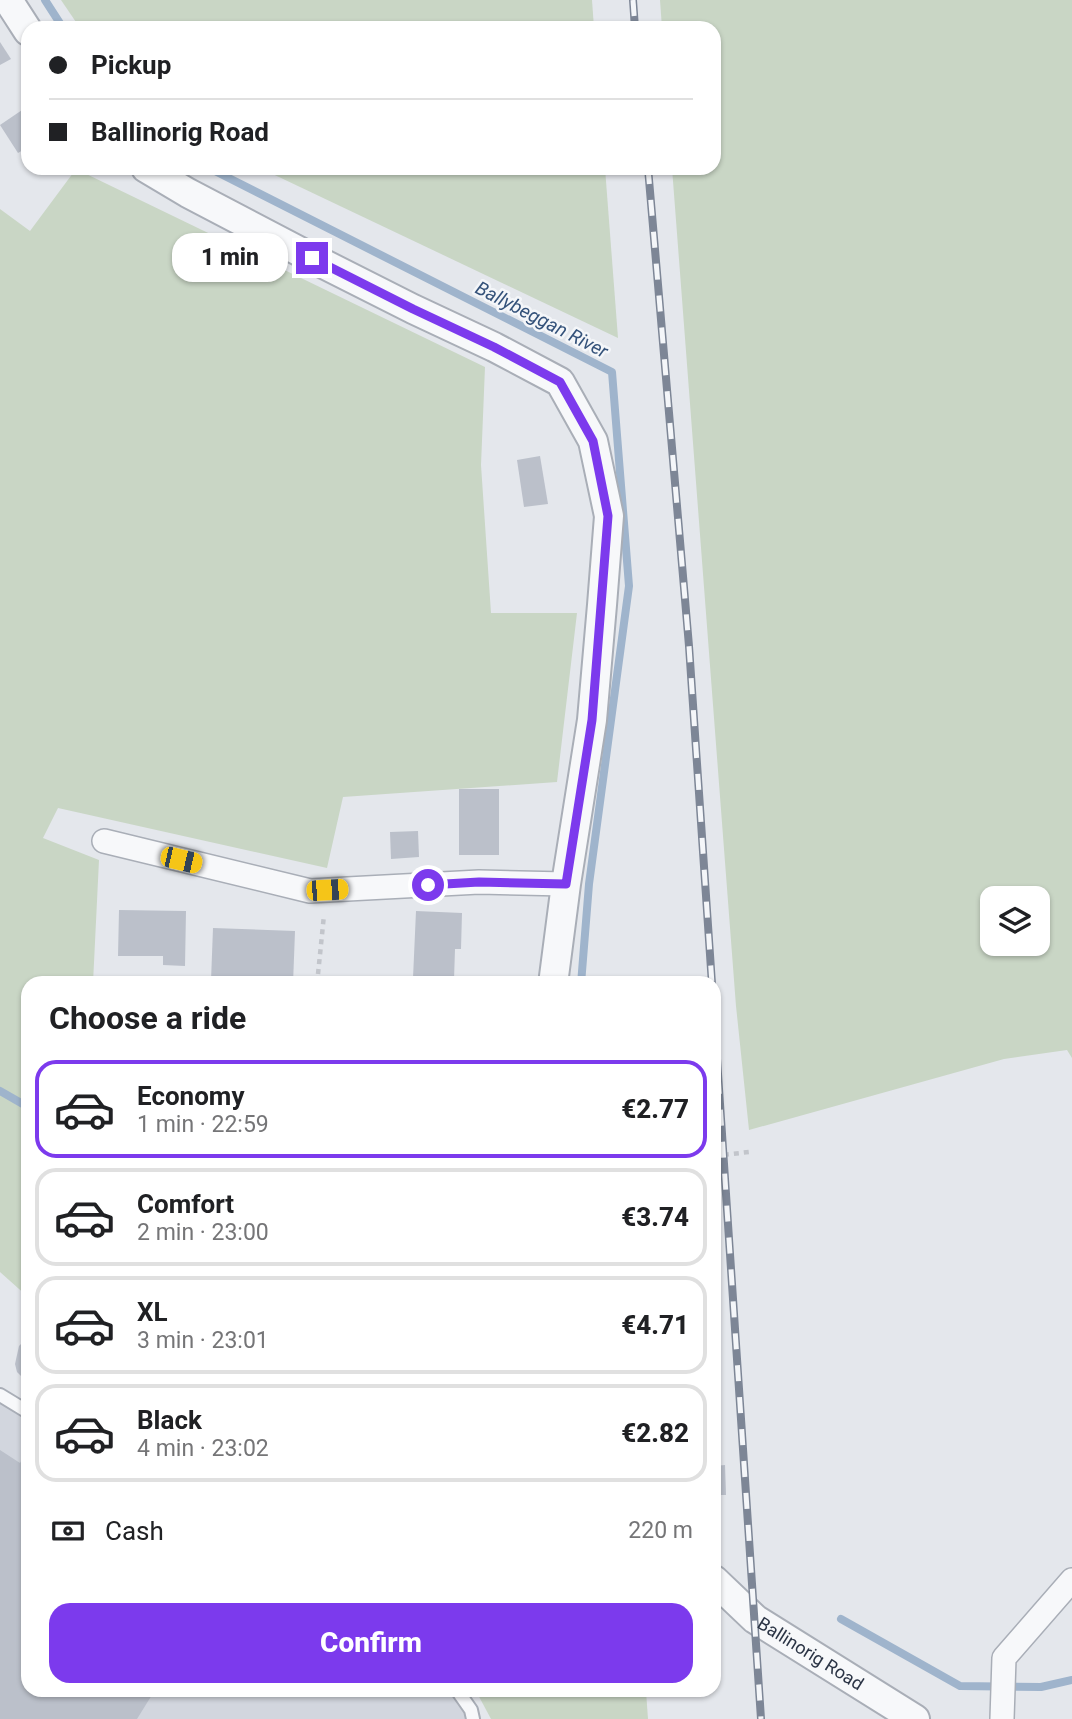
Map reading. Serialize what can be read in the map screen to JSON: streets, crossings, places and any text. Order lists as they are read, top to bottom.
{
  "streets": {
    "street": ["Ballinorig Road"]
  },
  "water": ["Ballybeggan River"],
  "page": {
    "banner": ["Pickup", "Ballinorig Road"],
    "bubble": "1 min",
    "heading": "Choose a ride",
    "list": [
      {
        "name": "Economy",
        "note": "1 min · 22:59",
        "value": "€2.77"
      },
      {
        "name": "Comfort",
        "note": "2 min · 23:00",
        "value": "€3.74"
      },
      {
        "name": "XL",
        "note": "3 min · 23:01",
        "value": "€4.71"
      },
      {
        "name": "Black",
        "note": "4 min · 23:02",
        "value": "€2.82"
      }
    ],
    "pay": ["Cash", "220 m"],
    "buttons": "Confirm"
  }
}
